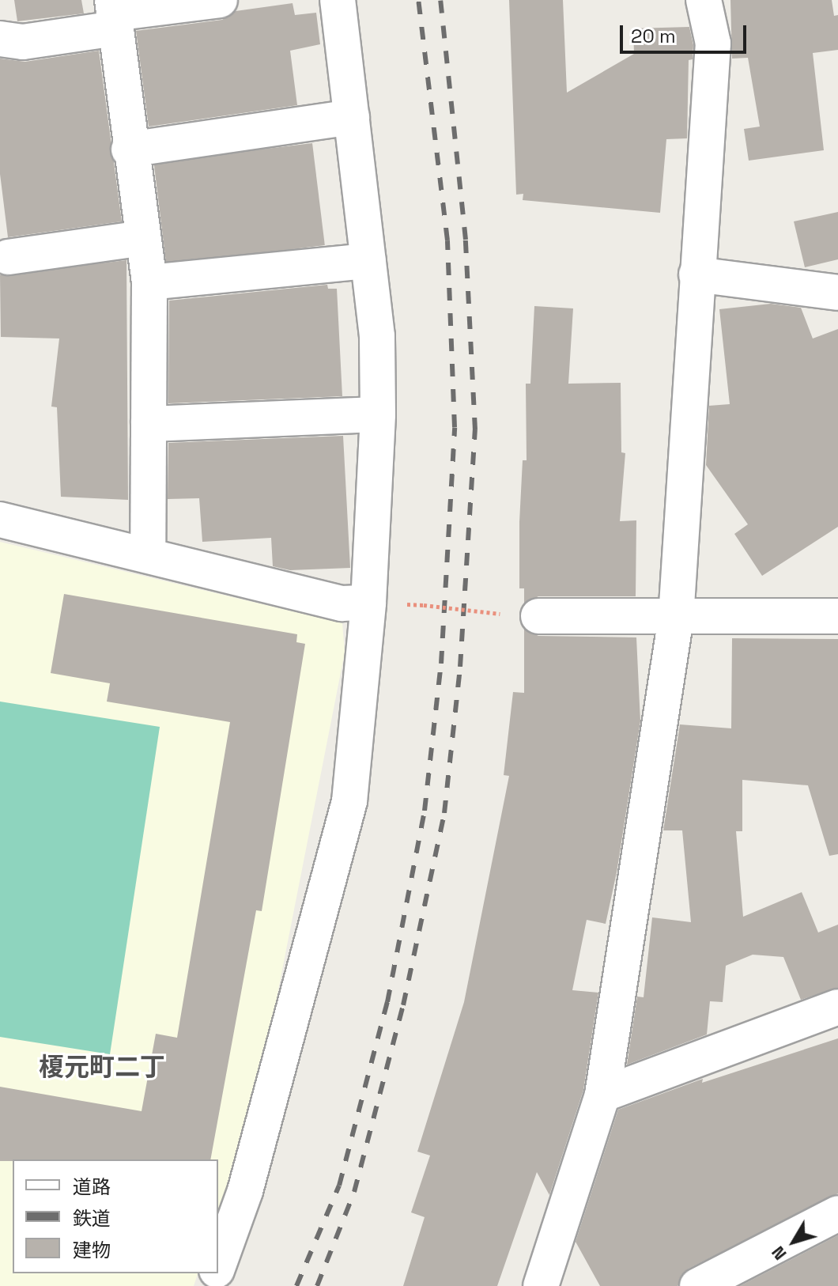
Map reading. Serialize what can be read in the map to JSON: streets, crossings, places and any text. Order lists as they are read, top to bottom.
{
  "districts": ["榎元町二丁"],
  "legend": ["道路", "鉄道", "建物"],
  "scale_bar": "20 m",
  "north": "bottom left"
}
